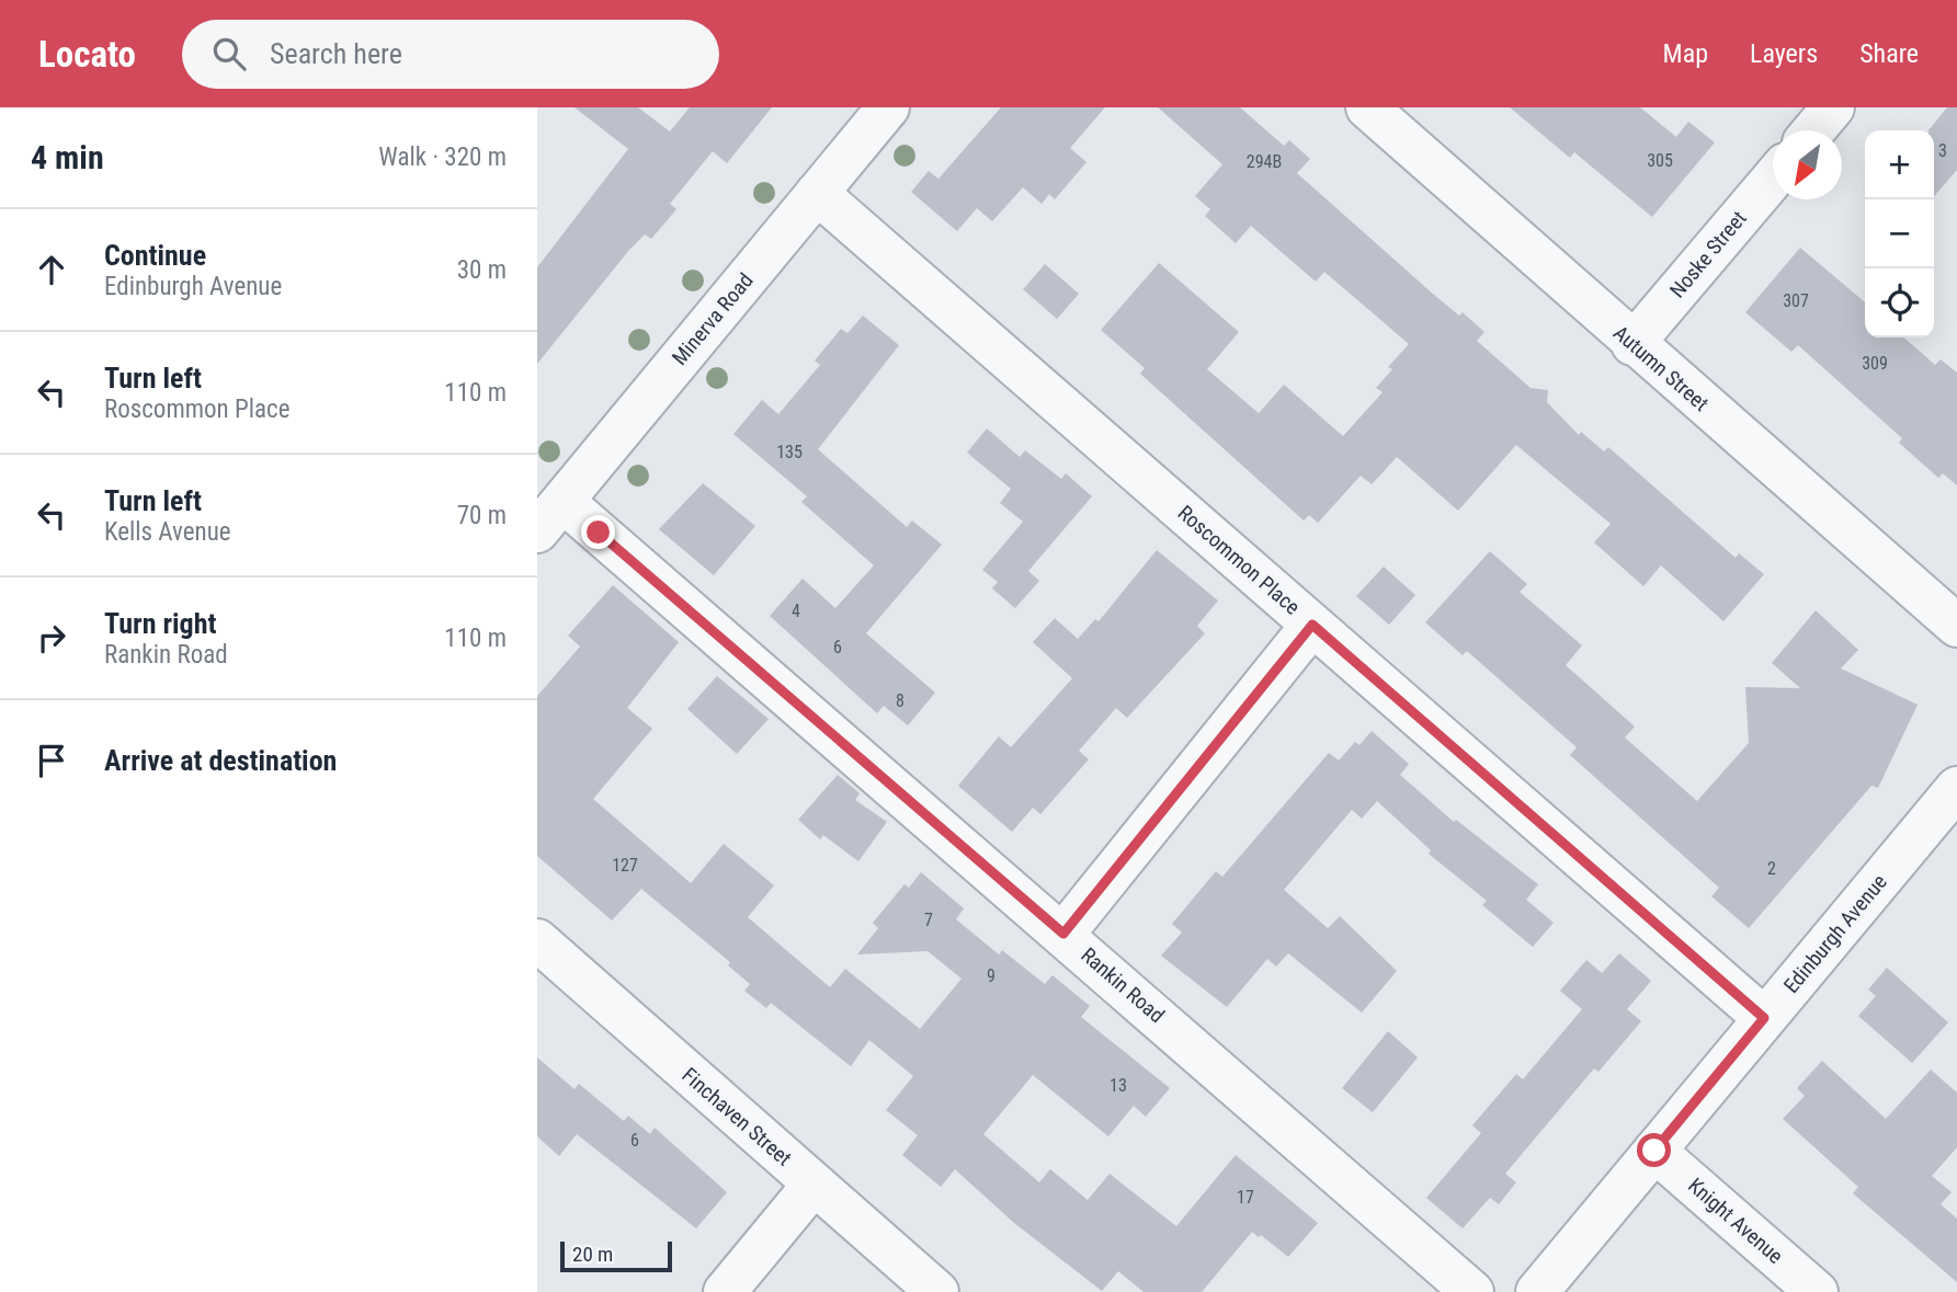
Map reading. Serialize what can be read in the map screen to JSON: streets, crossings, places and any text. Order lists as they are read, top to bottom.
{
  "streets": {
    "street": [
      "Noske Street",
      "Minerva Road",
      "Autumn Street",
      "Roscommon Place",
      "Edinburgh Avenue",
      "Rankin Road",
      "Finchaven Street",
      "Knight Avenue"
    ]
  },
  "crossings": [
    ["Noske Street", "Autumn Street"],
    ["Minerva Road", "Roscommon Place"],
    ["Minerva Road", "Rankin Road"],
    ["Roscommon Place", "Edinburgh Avenue"],
    ["Edinburgh Avenue", "Knight Avenue"]
  ],
  "house_numbers": [
    "3",
    "305",
    "294B",
    "307",
    "309",
    "135",
    "4",
    "6",
    "8",
    "127",
    "2",
    "7",
    "9",
    "13",
    "6",
    "17"
  ],
  "scale_bar": "20 m",
  "north": "bottom left",
  "page": {
    "header": "Locato",
    "search": "Search here",
    "nav": ["Map", "Layers", "Share"],
    "heading": ["4 min", "Walk · 320 m"],
    "map_buttons": ["+", "−"],
    "list": [
      ["Continue", "Edinburgh Avenue", "30 m"],
      ["Turn left", "Roscommon Place", "110 m"],
      ["Turn left", "Kells Avenue", "70 m"],
      ["Turn right", "Rankin Road", "110 m"],
      "Arrive at destination"
    ],
    "scale": "20 m"
  }
}
